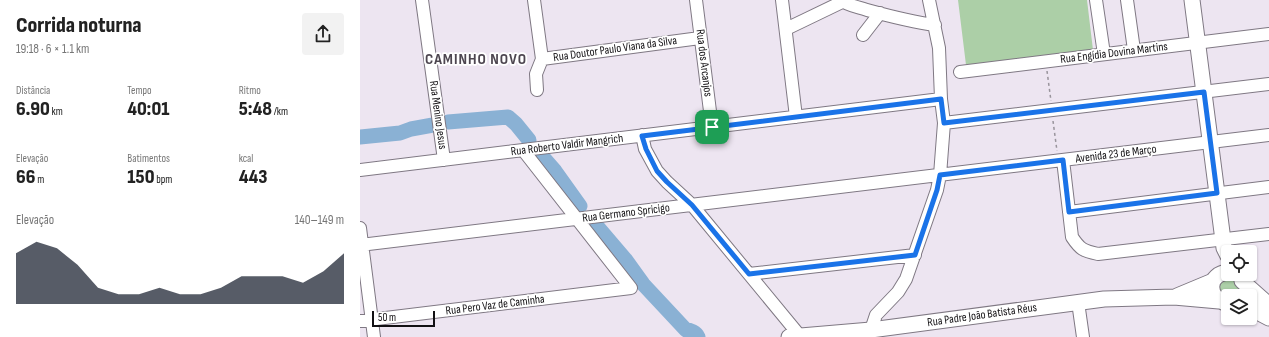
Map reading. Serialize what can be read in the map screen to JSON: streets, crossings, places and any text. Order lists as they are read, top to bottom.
{
  "streets": {
    "main road": ["Rua Padre João Batista Réus"],
    "street": [
      "Rua Doutor Paulo Viana da Silva",
      "Rua Engídia Dovina Martins",
      "Rua dos Arcanjos",
      "Rua Menino Jesus",
      "Rua Roberto Valdir Mangrich",
      "Avenida 23 de Março",
      "Rua Germano Spricigo",
      "Rua Pero Vaz de Caminha"
    ]
  },
  "crossings": [
    ["Rua Doutor Paulo Viana da Silva", "Rua dos Arcanjos"],
    ["Rua dos Arcanjos", "Rua Roberto Valdir Mangrich"],
    ["Rua Menino Jesus", "Rua Roberto Valdir Mangrich"],
    ["Avenida 23 de Março", "Rua Germano Spricigo"],
    ["Rua Germano Spricigo", "Rua Pero Vaz de Caminha"]
  ],
  "districts": ["CAMINHO NOVO"],
  "scale_bar": "50 m",
  "page": {
    "heading": ["Corrida noturna", "19:18 · 6 × 1.1 km"],
    "stats": [
      ["Distância", "6.90 km"],
      ["Tempo", "40:01"],
      ["Ritmo", "5:48 /km"],
      ["Elevação", "66 m"],
      ["Batimentos", "150 bpm"],
      ["kcal", "443"]
    ],
    "chart": ["Elevação", "140–149 m"],
    "scale": "50 m"
  }
}
